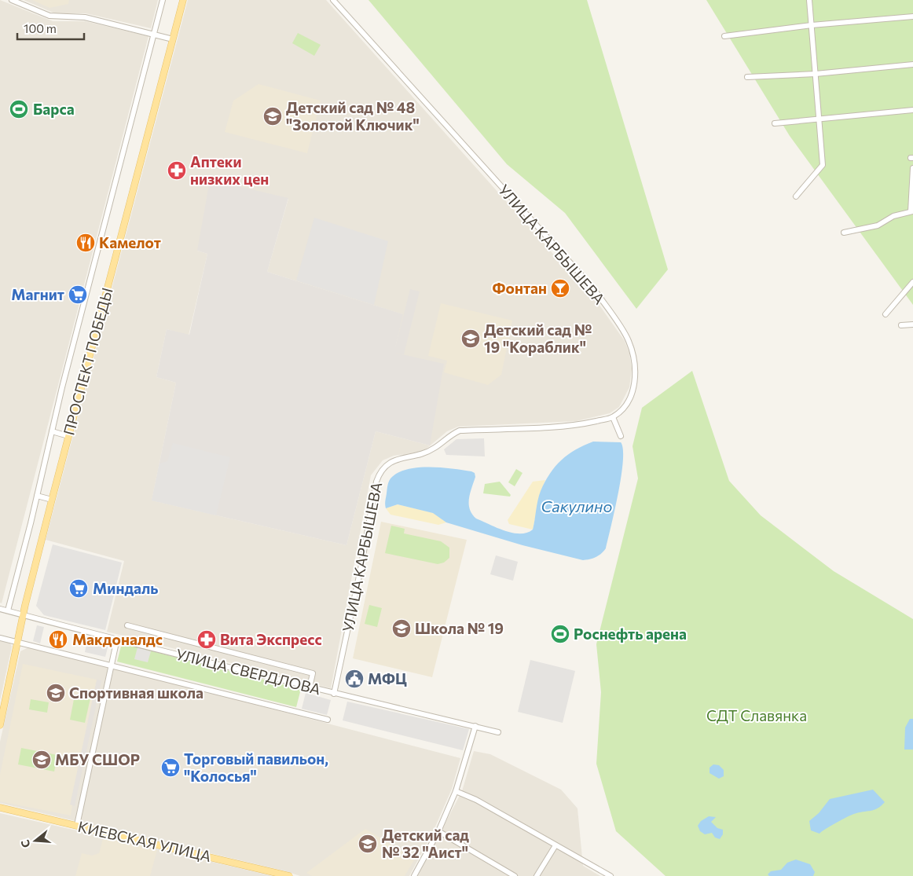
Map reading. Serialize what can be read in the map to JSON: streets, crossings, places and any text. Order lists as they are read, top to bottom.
{
  "streets": {
    "main road": ["ПРОСПЕКТ ПОБЕДЫ", "КИЕВСКАЯ УЛИЦА"],
    "street": ["УЛИЦА КАРБЫШЕВА", "УЛИЦА СВЕРДЛОВА"]
  },
  "crossings": [
    ["УЛИЦА КАРБЫШЕВА", "УЛИЦА СВЕРДЛОВА"],
    ["ПРОСПЕКТ ПОБЕДЫ", "УЛИЦА СВЕРДЛОВА"]
  ],
  "water": ["Сакулино"],
  "parks": ["СДТ Славянка"],
  "places": {
    "sports": ["Барса", "Роснефть арена"],
    "school or university": [
      "Детский сад № 48 \"Золотой Ключик\"",
      "Детский сад № 19 \"Кораблик\"",
      "Школа № 19",
      "Спортивная школа",
      "МБУ СШОР",
      "Детский сад № 32 \"Аист\""
    ],
    "pharmacy": ["Аптеки низких цен", "Вита Экспресс"],
    "restaurant": ["Камелот", "Макдоналдс"],
    "bar": ["Фонтан"],
    "supermarket": ["Магнит", "Миндаль", "Торговый павильон, \"Колосья\""],
    "public building": ["МФЦ"]
  },
  "scale_bar": "100 m",
  "north": "left"
}
